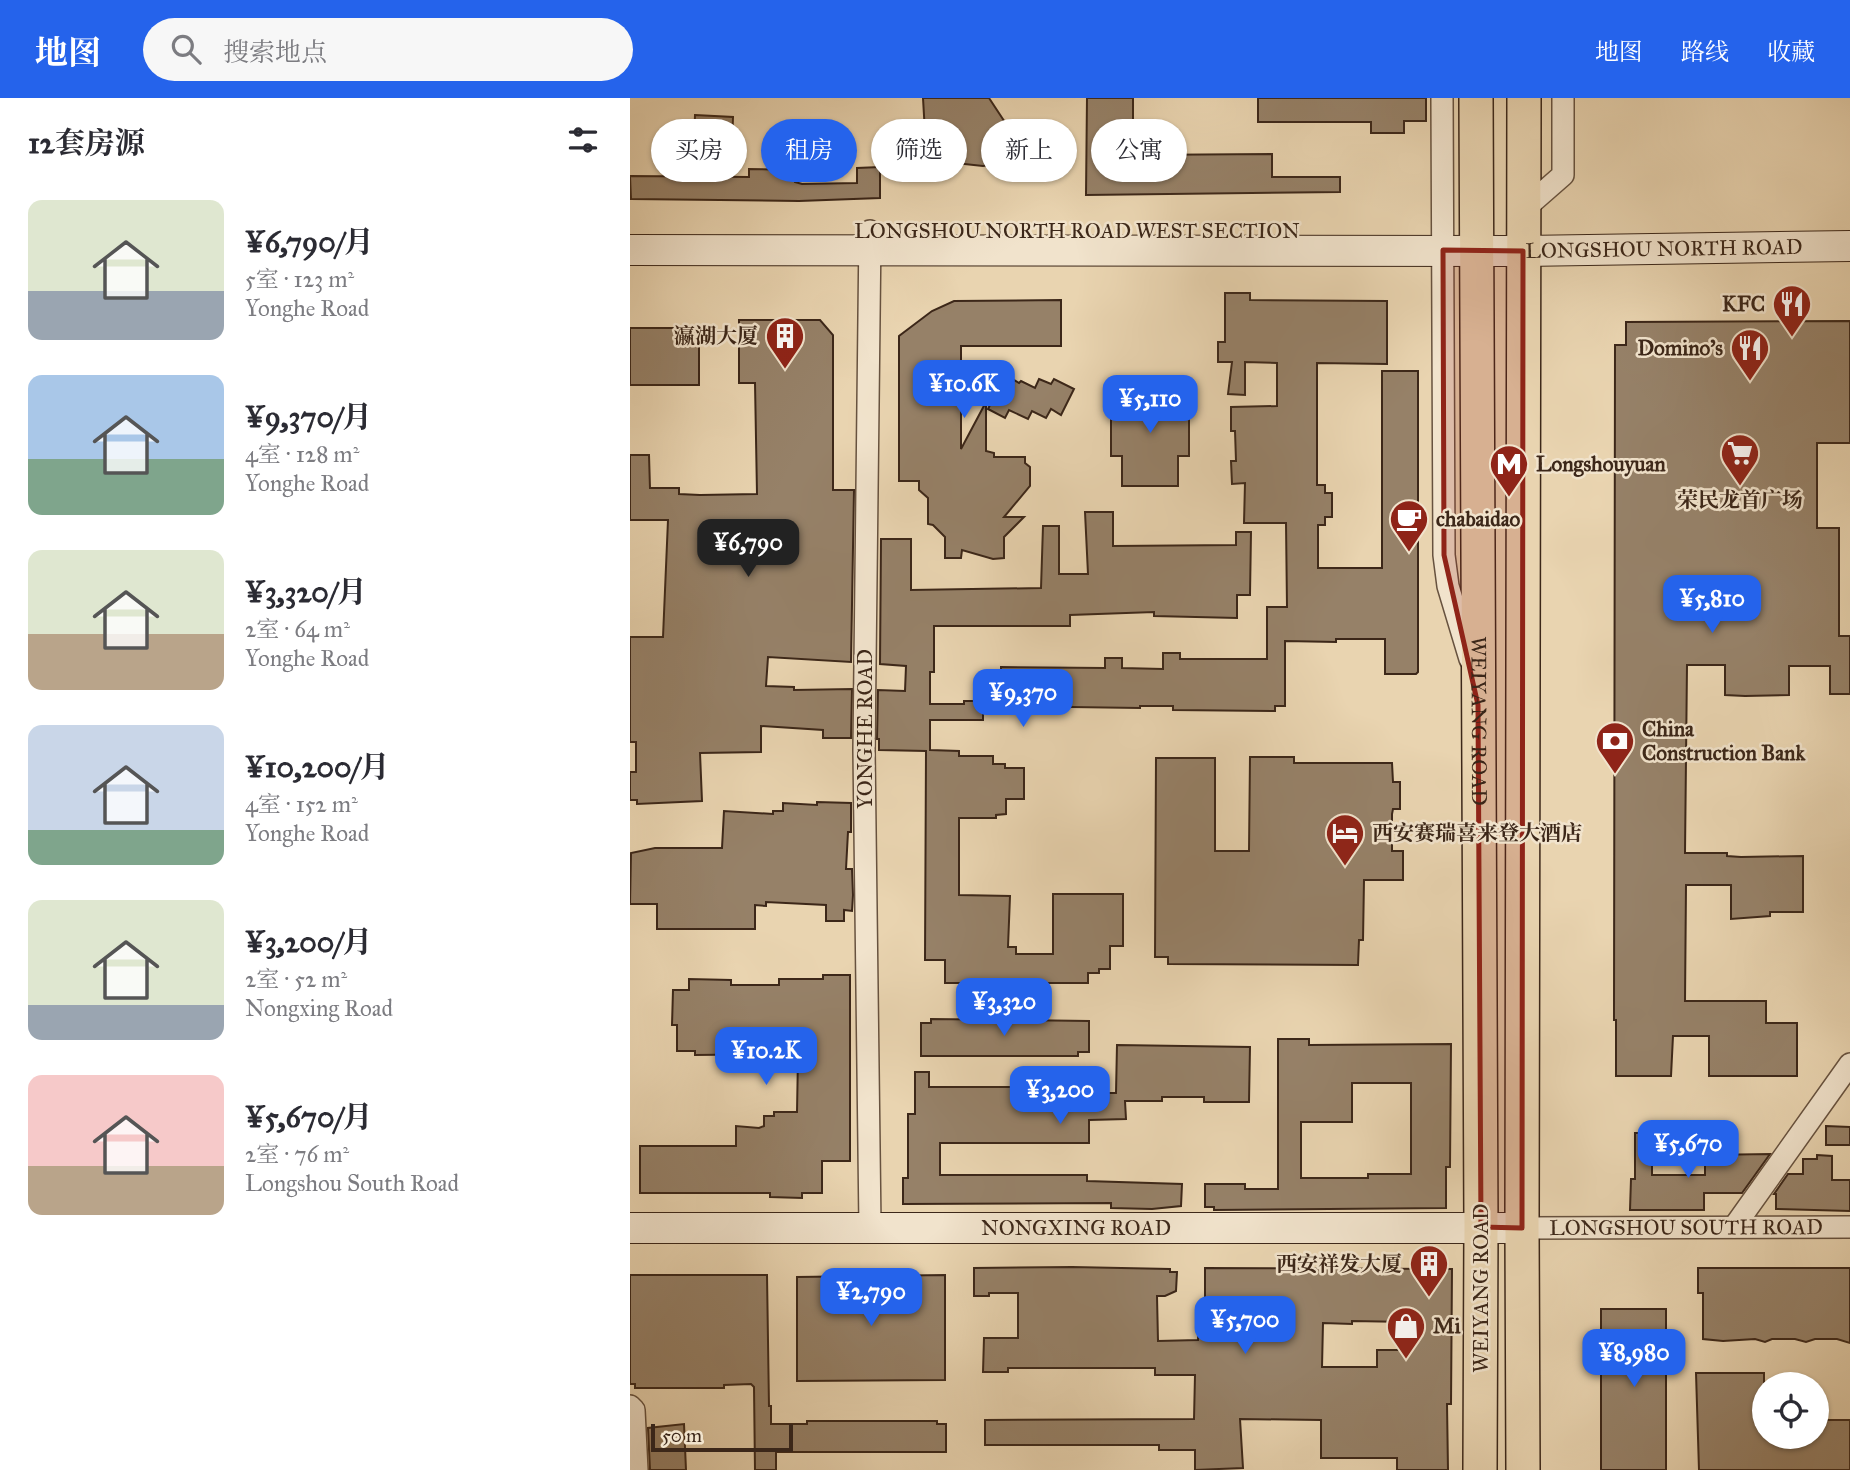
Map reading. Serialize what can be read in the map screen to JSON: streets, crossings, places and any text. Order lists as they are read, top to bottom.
{
  "streets": {
    "main road": ["WEIYANG ROAD"],
    "street": [
      "LONGSHOU NORTH ROAD WEST SECTION",
      "LONGSHOU NORTH ROAD",
      "YONGHE ROAD",
      "NONGXING ROAD",
      "LONGSHOU SOUTH ROAD"
    ]
  },
  "crossings": [
    ["LONGSHOU NORTH ROAD WEST SECTION", "LONGSHOU NORTH ROAD"],
    ["LONGSHOU NORTH ROAD WEST SECTION", "WEIYANG ROAD"],
    ["LONGSHOU NORTH ROAD WEST SECTION", "YONGHE ROAD"],
    ["LONGSHOU NORTH ROAD", "WEIYANG ROAD"],
    ["WEIYANG ROAD", "NONGXING ROAD"],
    ["WEIYANG ROAD", "LONGSHOU SOUTH ROAD"],
    ["YONGHE ROAD", "NONGXING ROAD"],
    ["NONGXING ROAD", "LONGSHOU SOUTH ROAD"]
  ],
  "places": {
    "restaurant": ["KFC", "Domino's"],
    "building": ["瀛湖大厦", "西安祥发大厦"],
    "supermarket": ["荣民龙首广场"],
    "metro station": ["Longshouyuan"],
    "cafe": ["chabaidao"],
    "bank": ["China Construction Bank"],
    "hotel": ["西安赛瑞喜来登大酒店"],
    "shop": ["Mi"]
  },
  "scale_bar": "50 m",
  "page": {
    "header": "地图",
    "search": "搜索地点",
    "nav": ["地图", "路线", "收藏"],
    "heading": "12套房源",
    "chip": [
      "买房",
      "租房",
      "筛选",
      "新上",
      "公寓"
    ],
    "list": [
      {
        "name": "¥6,790/月",
        "note": "5室 · 123 m² · Yonghe Road"
      },
      {
        "name": "¥9,370/月",
        "note": "4室 · 128 m² · Yonghe Road"
      },
      {
        "name": "¥3,320/月",
        "note": "2室 · 64 m² · Yonghe Road"
      },
      {
        "name": "¥10,200/月",
        "note": "4室 · 152 m² · Yonghe Road"
      },
      {
        "name": "¥3,200/月",
        "note": "2室 · 52 m² · Nongxing Road"
      },
      {
        "name": "¥5,670/月",
        "note": "2室 · 76 m² · Longshou South Road"
      }
    ],
    "price": [
      "¥10.6K",
      "¥5,110",
      "¥6,790",
      "¥5,810",
      "¥9,370",
      "¥3,320",
      "¥10.2K",
      "¥3,200",
      "¥5,670",
      "¥2,790",
      "¥5,700",
      "¥8,980"
    ],
    "scale": "50 m"
  }
}
